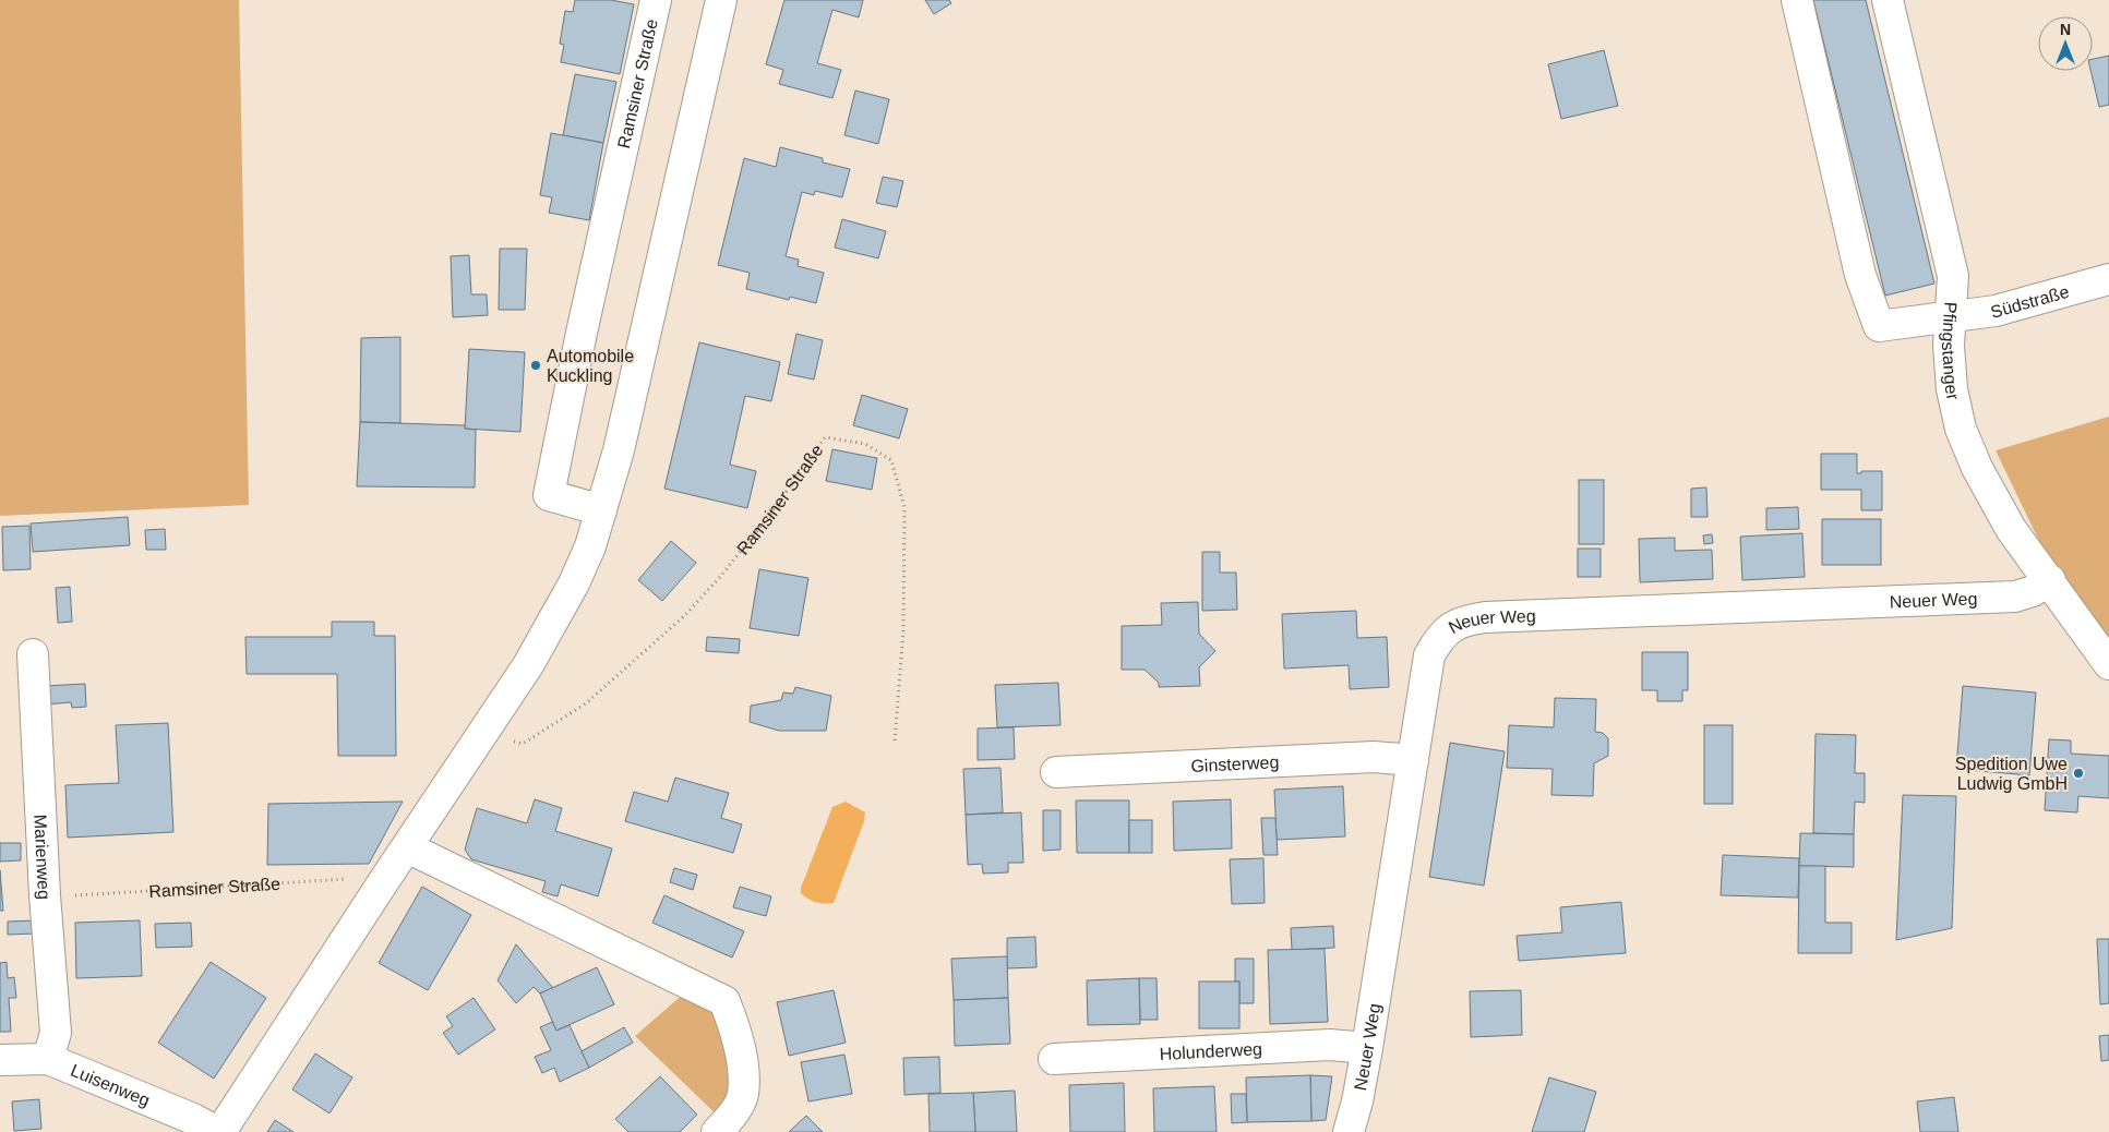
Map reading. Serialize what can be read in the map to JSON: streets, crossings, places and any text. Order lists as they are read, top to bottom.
{
  "streets": {
    "street": [
      "Ramsiner Straße",
      "Südstraße",
      "Pfingstanger",
      "Neuer Weg",
      "Ginsterweg",
      "Marienweg",
      "Holunderweg",
      "Luisenweg"
    ]
  },
  "crossings": [
    ["Ramsiner Straße", "Marienweg"],
    ["Südstraße", "Pfingstanger"],
    ["Pfingstanger", "Neuer Weg"],
    ["Neuer Weg", "Ginsterweg"],
    ["Neuer Weg", "Holunderweg"],
    ["Marienweg", "Luisenweg"]
  ],
  "places": ["Automobile Kuckling", "Spedition Uwe Ludwig GmbH"],
  "north": "top"
}
